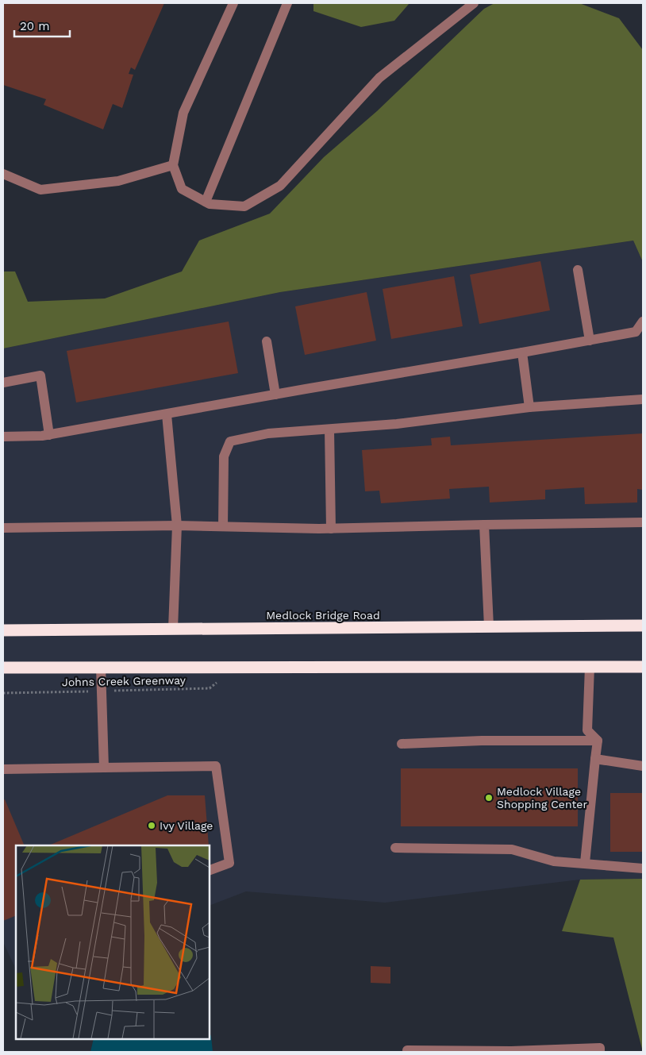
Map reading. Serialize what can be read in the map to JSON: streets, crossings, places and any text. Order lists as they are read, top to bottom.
{
  "streets": {
    "highway": ["Medlock Bridge Road"],
    "path": ["Johns Creek Greenway"]
  },
  "places": ["Medlock Village Shopping Center", "Ivy Village"],
  "scale_bar": "20 m"
}
